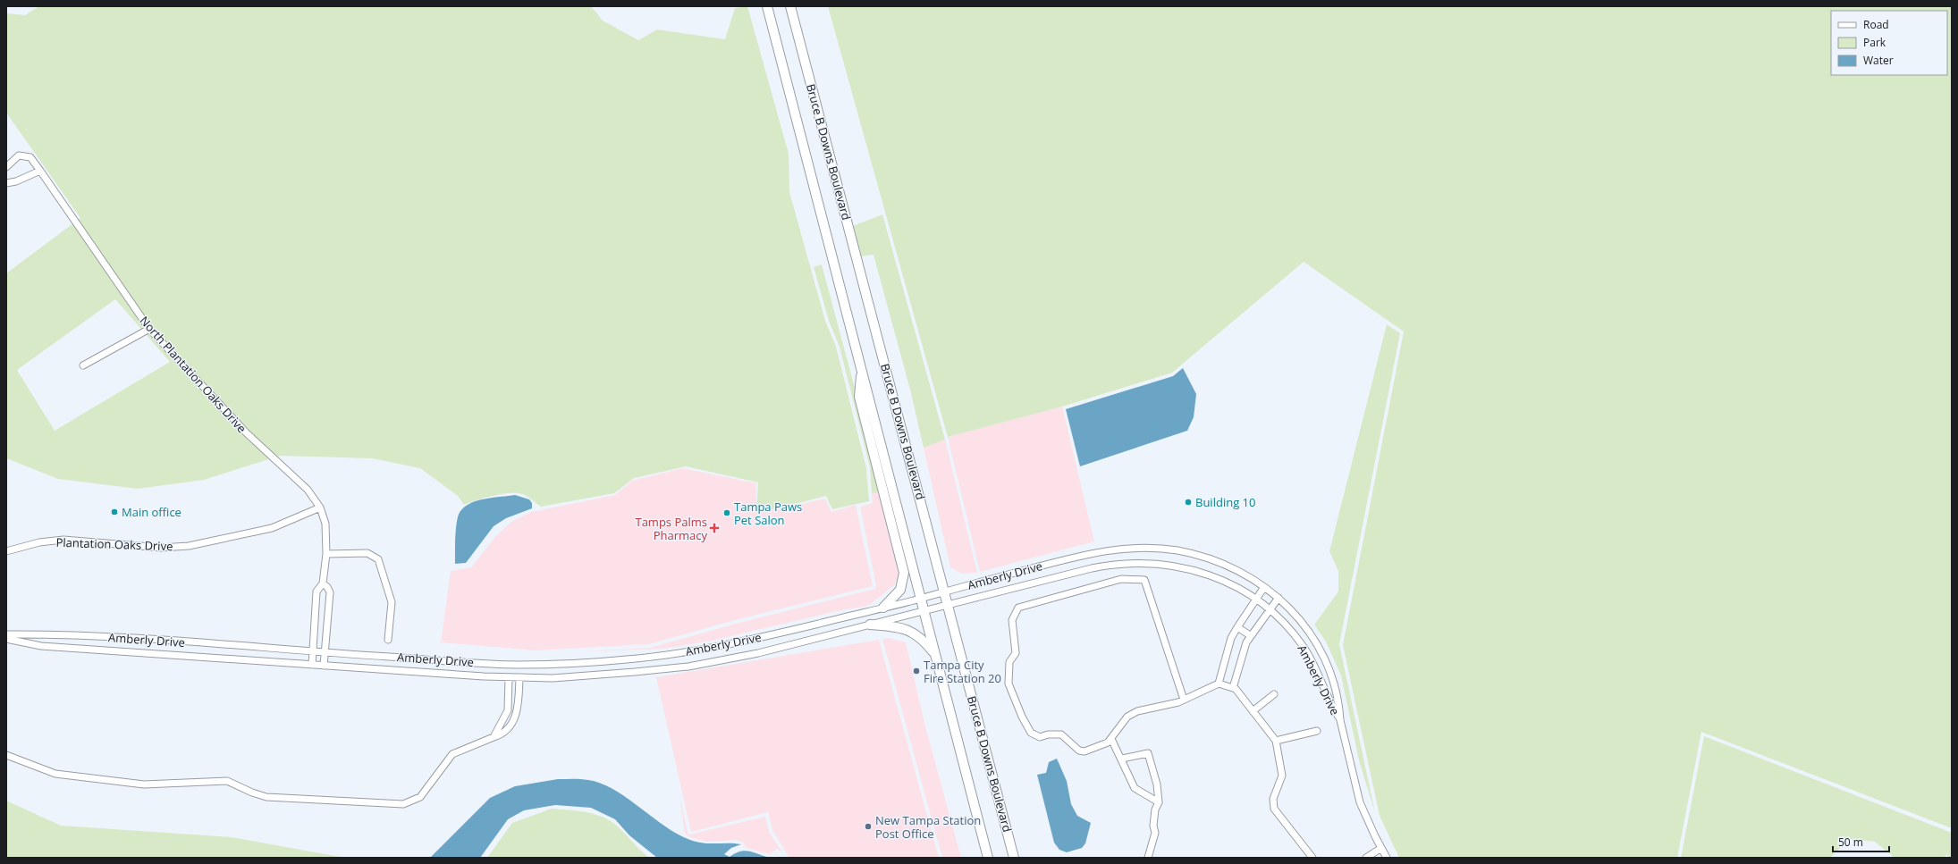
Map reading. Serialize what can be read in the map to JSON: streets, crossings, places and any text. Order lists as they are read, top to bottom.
{
  "streets": {
    "main road": ["Bruce B Downs Boulevard"],
    "street": ["North Plantation Oaks Drive", "Plantation Oaks Drive", "Amberly Drive"]
  },
  "crossings": [
    ["Bruce B Downs Boulevard", "Amberly Drive"],
    ["North Plantation Oaks Drive", "Plantation Oaks Drive"]
  ],
  "places": {
    "other": [
      "Building 10",
      "Main office",
      "Tampa Paws Pet Salon",
      "Tampa City Fire Station 20",
      "New Tampa Station Post Office"
    ],
    "health": ["Tamps Palms Pharmacy"]
  },
  "legend": ["Road", "Park", "Water"],
  "scale_bar": "50 m"
}
